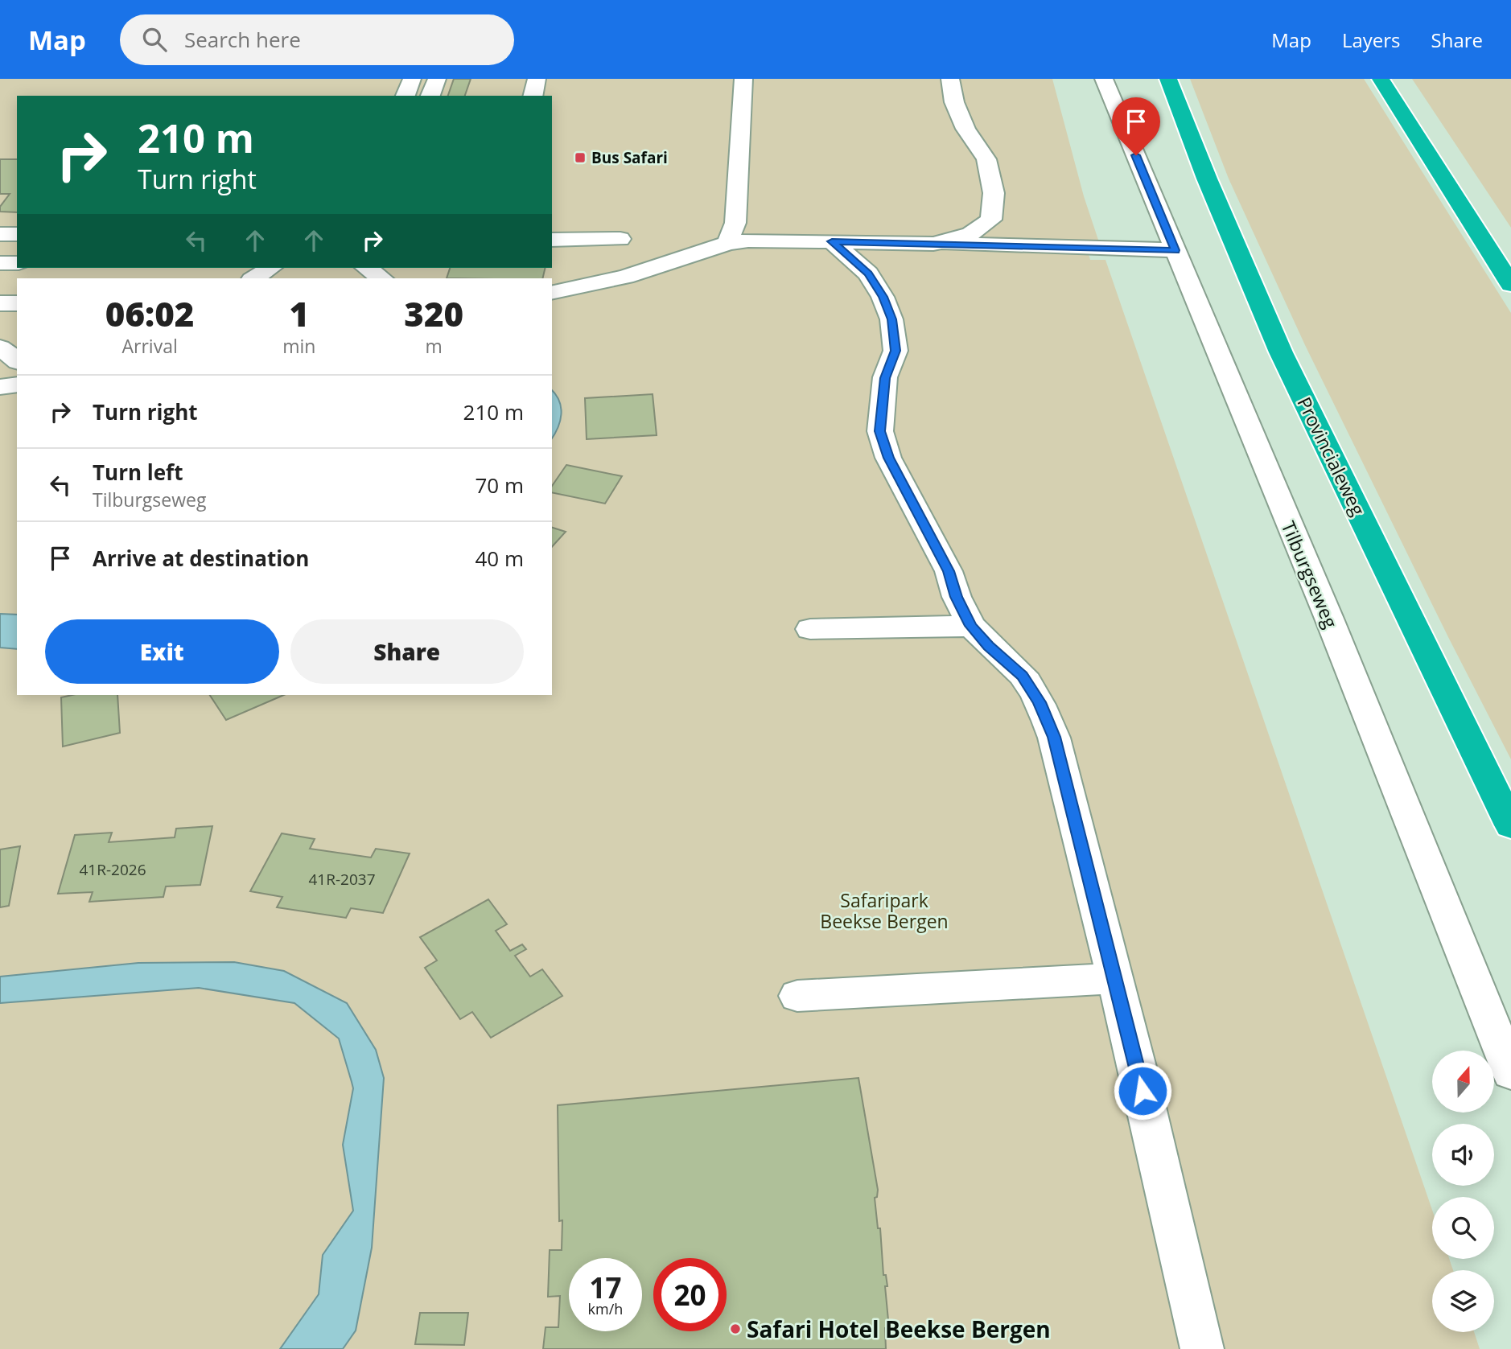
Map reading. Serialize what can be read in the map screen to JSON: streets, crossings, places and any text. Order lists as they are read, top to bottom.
{
  "streets": {
    "highway": ["Provincialeweg"],
    "street": ["Tilburgseweg"]
  },
  "parks": ["Safaripark Beekse Bergen"],
  "places": {
    "transit": ["Bus Safari"],
    "other": ["Safari Hotel Beekse Bergen"]
  },
  "house_numbers": ["41R-2026", "41R-2037"],
  "north": "top",
  "page": {
    "header": "Map",
    "search": "Search here",
    "nav": ["Map", "Layers", "Share"],
    "turn": ["210 m", "Turn right"],
    "eta": [
      "06:02",
      "Arrival",
      "1",
      "min",
      "320",
      "m"
    ],
    "list": [
      {
        "name": "Turn right",
        "value": "210 m"
      },
      {
        "name": "Turn left",
        "note": "Tilburgseweg",
        "value": "70 m"
      },
      {
        "name": "Arrive at destination",
        "value": "40 m"
      }
    ],
    "buttons": ["Exit", "Share"],
    "speed": "17 km/h",
    "limit": "20"
  }
}
